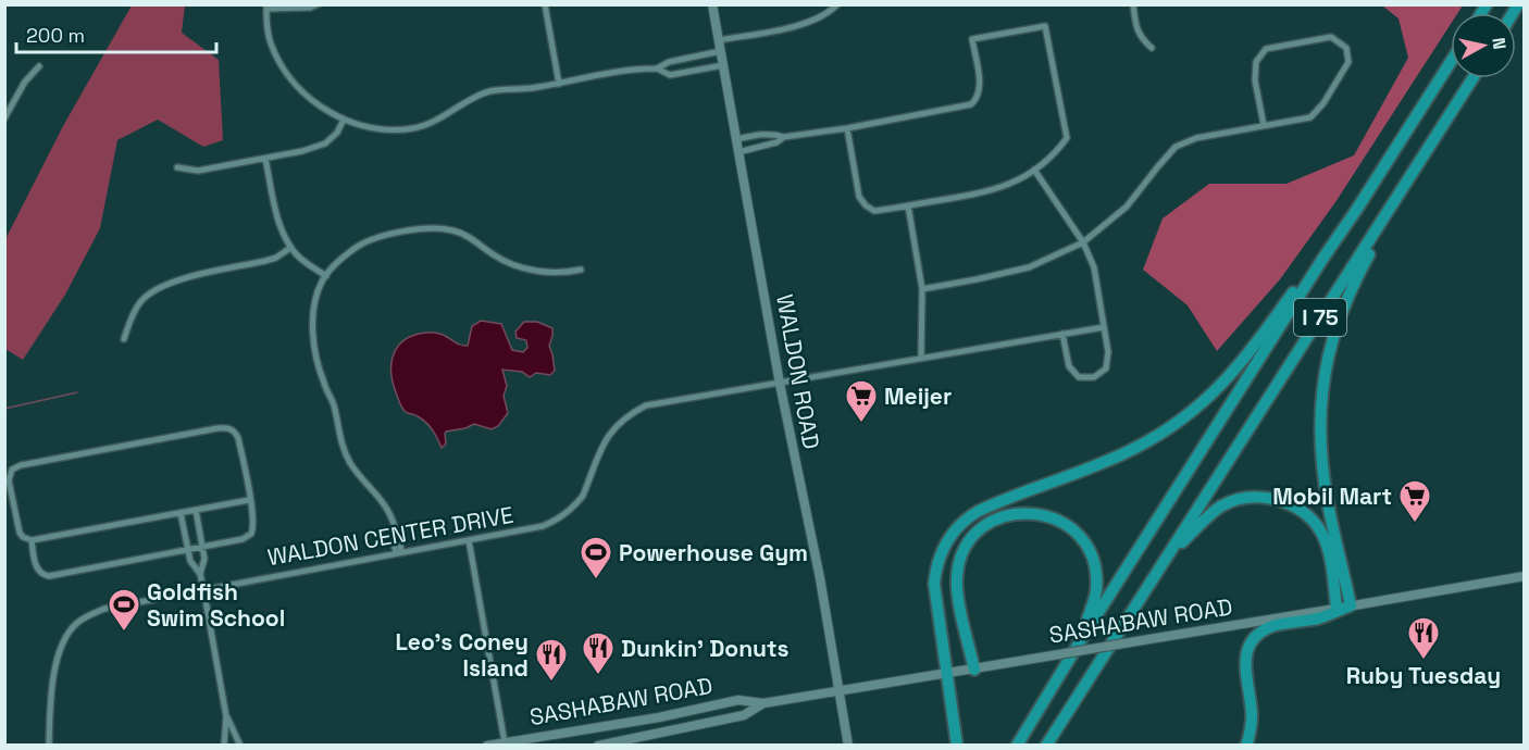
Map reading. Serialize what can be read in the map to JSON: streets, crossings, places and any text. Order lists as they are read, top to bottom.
{
  "streets": {
    "highway": ["I 75"],
    "main road": ["WALDON ROAD", "SASHABAW ROAD"],
    "street": ["WALDON CENTER DRIVE"]
  },
  "crossings": [
    ["WALDON ROAD", "WALDON CENTER DRIVE"],
    ["WALDON ROAD", "SASHABAW ROAD"]
  ],
  "places": {
    "supermarket": ["Meijer", "Mobil Mart"],
    "sports": ["Powerhouse Gym", "Goldfish Swim School"],
    "restaurant": ["Ruby Tuesday", "Dunkin' Donuts", "Leo's Coney Island"]
  },
  "scale_bar": "200 m",
  "north": "right"
}
